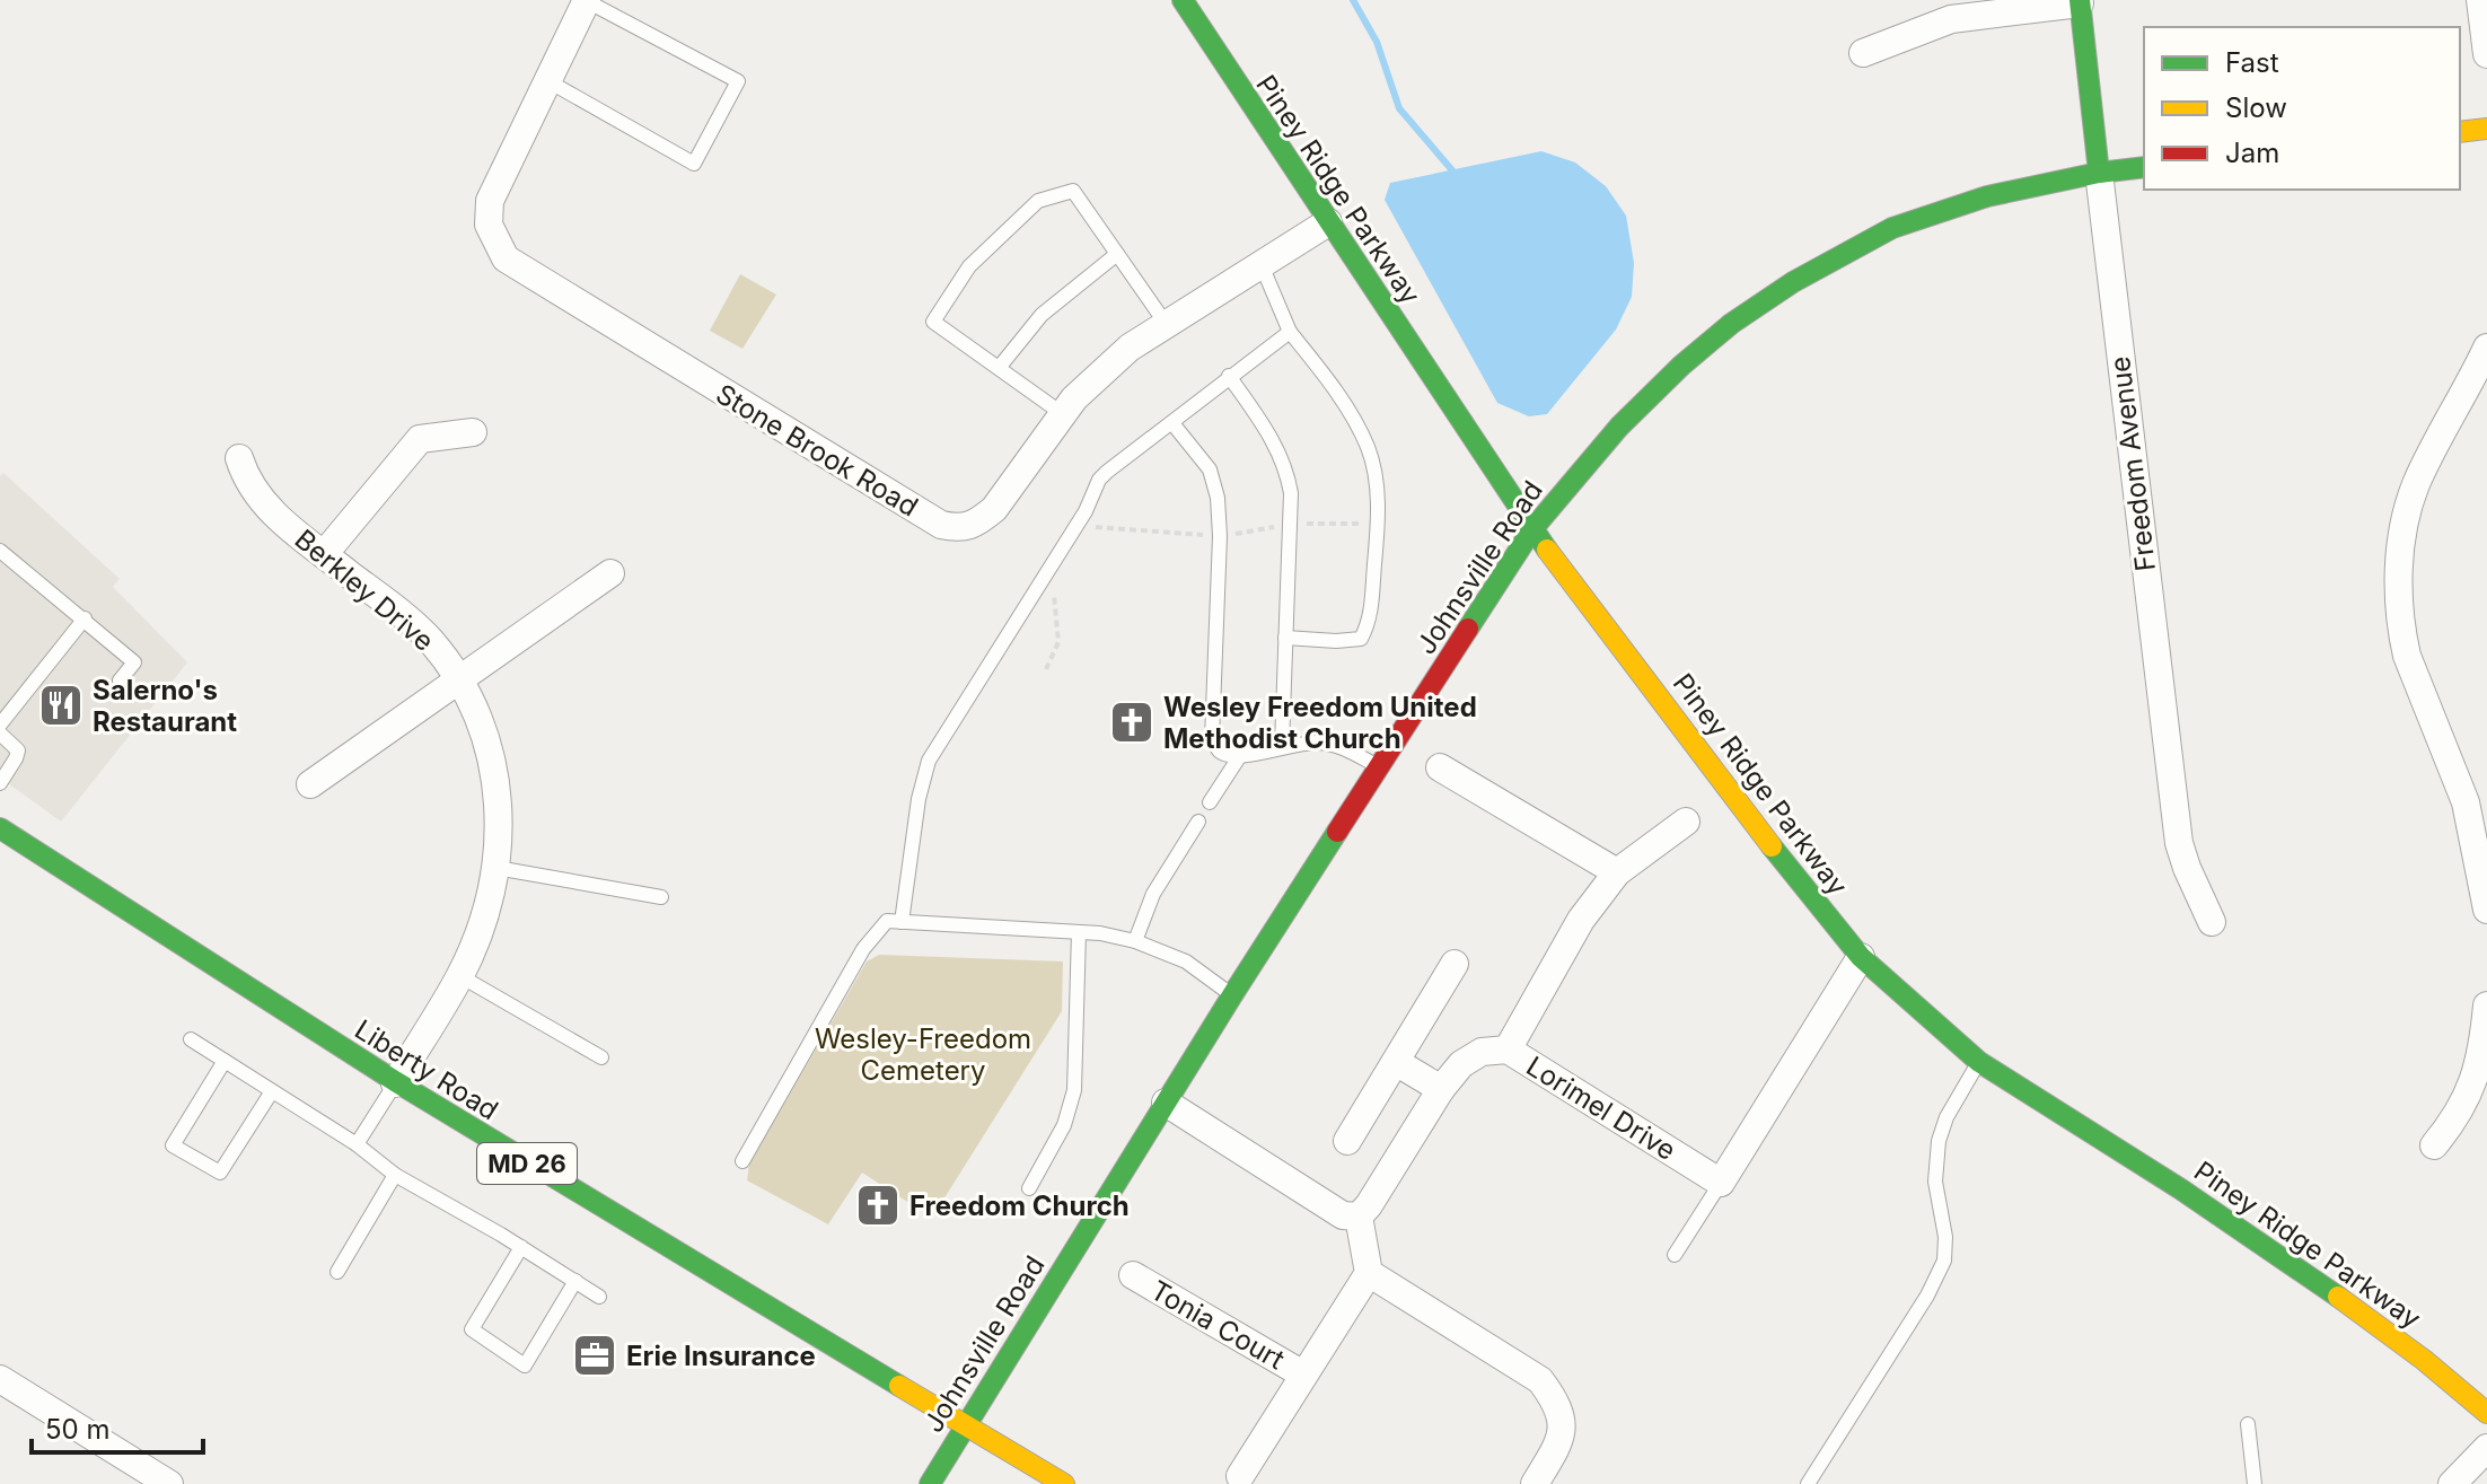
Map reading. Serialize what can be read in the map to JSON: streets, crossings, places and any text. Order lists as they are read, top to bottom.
{
  "streets": {
    "street": [
      "Piney Ridge Parkway",
      "Stone Brook Road",
      "Freedom Avenue",
      "Johnsville Road",
      "Berkley Drive",
      "Liberty Road",
      "Lorimel Drive",
      "MD 26",
      "Tonia Court"
    ]
  },
  "crossings": [
    ["Piney Ridge Parkway", "Stone Brook Road"],
    ["Piney Ridge Parkway", "Johnsville Road"],
    ["Freedom Avenue", "Johnsville Road"],
    ["Johnsville Road", "Liberty Road"],
    ["Berkley Drive", "Liberty Road"]
  ],
  "parks": ["Wesley-Freedom Cemetery"],
  "places": {
    "restaurant": ["Salerno's Restaurant"],
    "church": ["Wesley Freedom United Methodist Church", "Freedom Church"],
    "office": ["Erie Insurance"]
  },
  "legend": ["Fast", "Slow", "Jam"],
  "scale_bar": "50 m"
}
